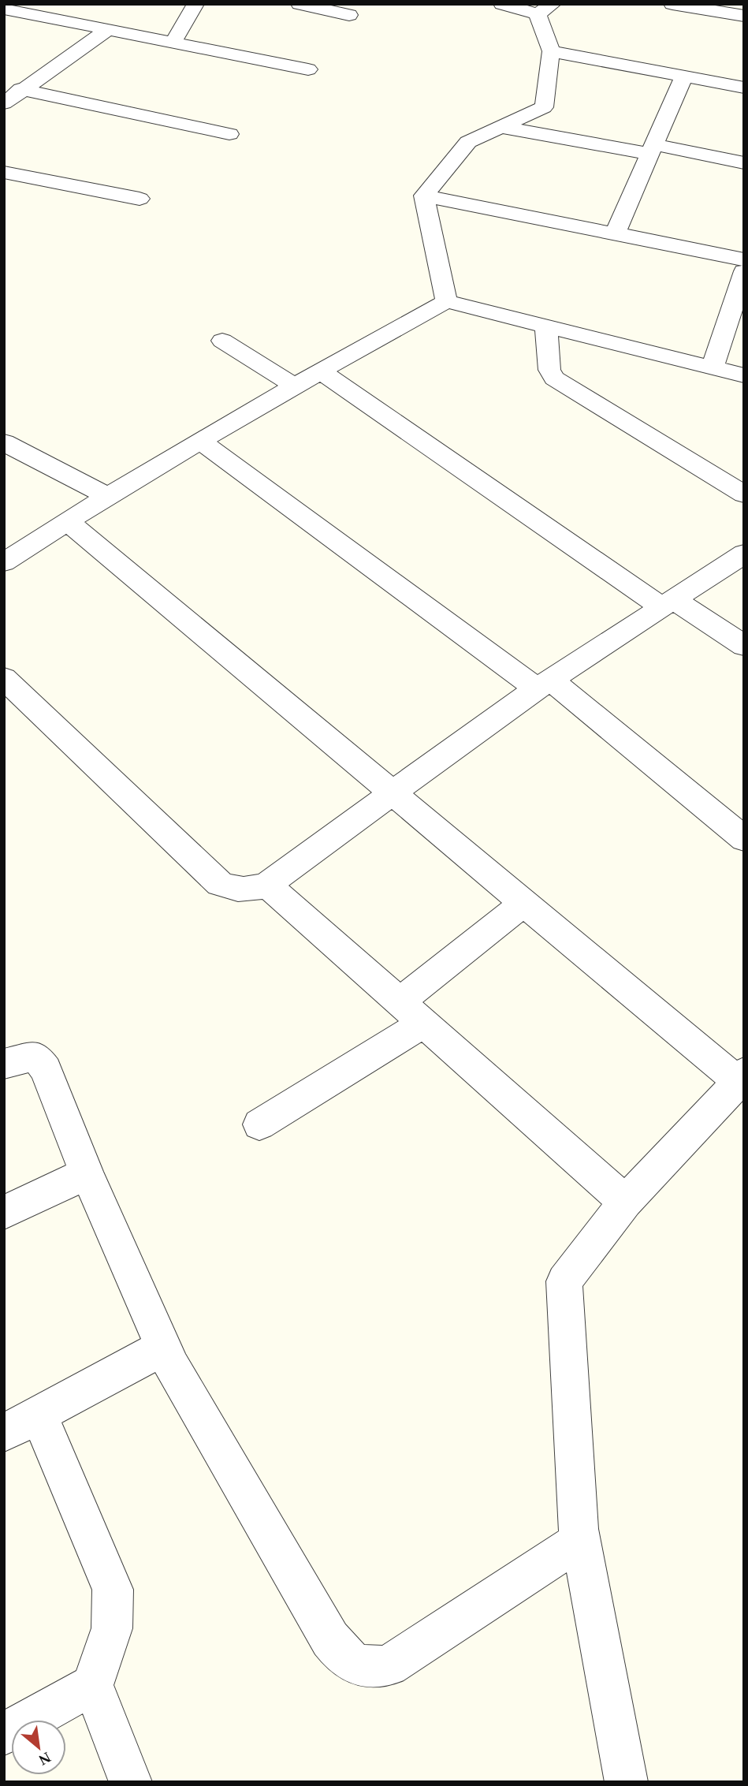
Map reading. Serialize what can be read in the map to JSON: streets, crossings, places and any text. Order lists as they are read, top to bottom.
{
  "north": "bottom right"
}
